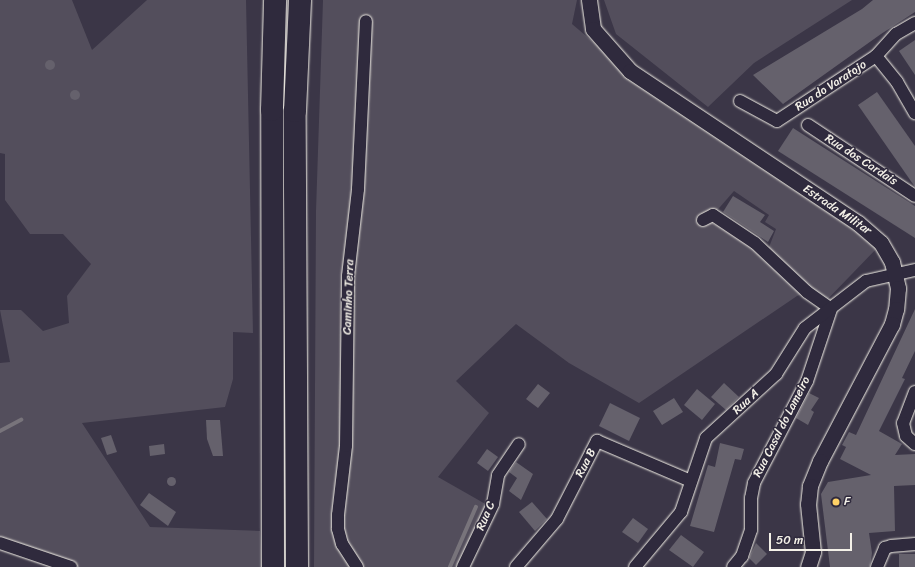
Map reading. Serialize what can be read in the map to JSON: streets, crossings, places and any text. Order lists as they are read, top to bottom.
{
  "streets": {
    "street": [
      "Rua do Varatojo",
      "Rua dos Cardais",
      "Estrada Militar",
      "Caminho Terra",
      "Rua A",
      "Rua Casal do Lameiro",
      "Rua B",
      "Rua C"
    ]
  },
  "crossings": [
    ["Estrada Militar", "Rua A"],
    ["Rua A", "Rua Casal do Lameiro"],
    ["Rua A", "Rua B"]
  ],
  "places": ["F"],
  "scale_bar": "50 m"
}
